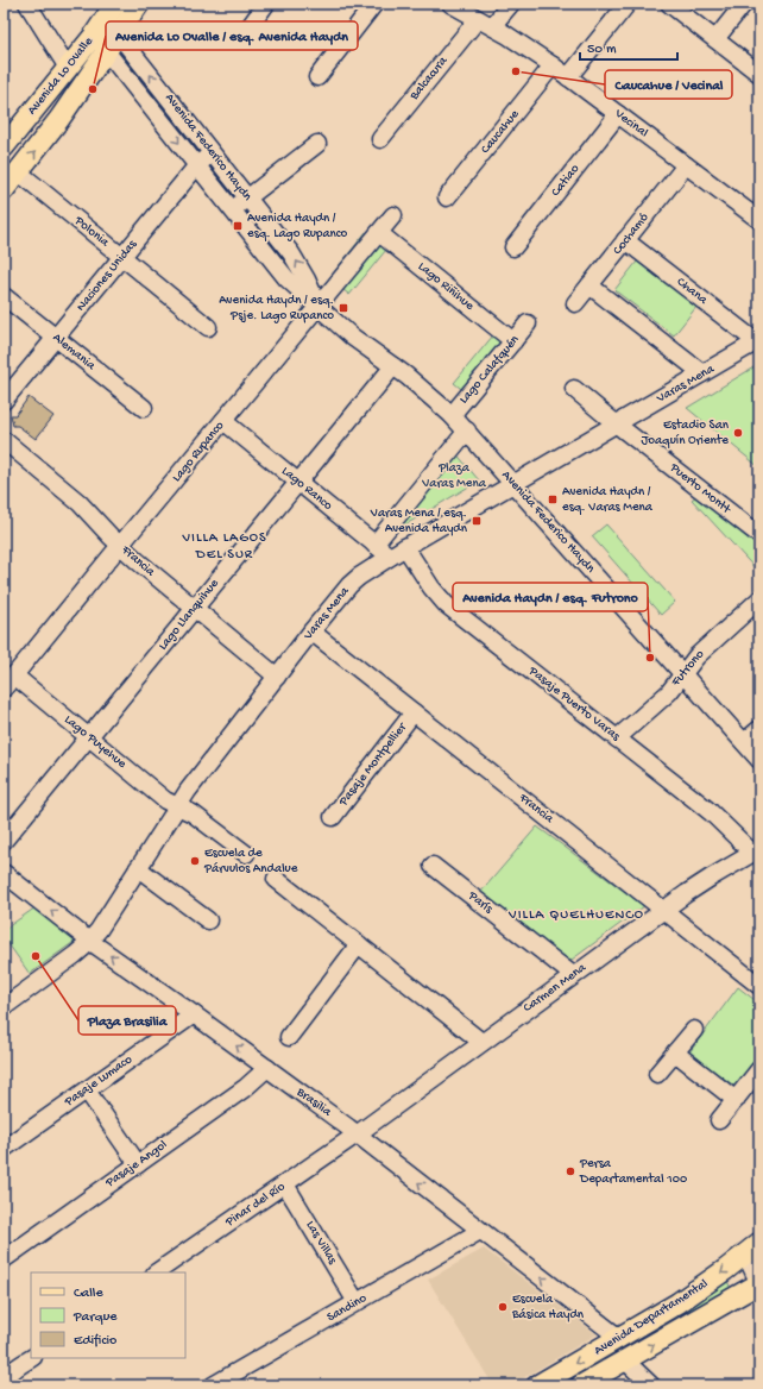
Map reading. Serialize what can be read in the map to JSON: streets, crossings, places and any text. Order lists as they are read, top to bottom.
{
  "streets": {
    "main road": ["Avenida Lo Ovalle", "Avenida Departamental"],
    "street": [
      "Balcacura",
      "Vecinal",
      "Caucahue",
      "Avenida Federico Haydn",
      "Catiao",
      "Polonia",
      "Cochamó",
      "Naciones Unidas",
      "Lago Riñihue",
      "Chana",
      "Alemania",
      "Lago Calafquén",
      "Varas Mena",
      "Lago Rupanco",
      "Lago Ranco",
      "Puerto Montt",
      "Francia",
      "Lago Llanquihue",
      "Futrono",
      "Pasaje Puerto Varas",
      "Lago Puyehue",
      "Pasaje Montpellier",
      "París",
      "Carmen Mena",
      "Pasaje Lumaco",
      "Brasilia",
      "Pasaje Angol",
      "Pinar del Río",
      "Las Villas",
      "Sandino"
    ]
  },
  "crossings": [
    ["Avenida Lo Ovalle", "Avenida Federico Haydn"],
    ["Avenida Lo Ovalle", "Polonia"],
    ["Balcacura", "Vecinal"],
    ["Vecinal", "Caucahue"],
    ["Vecinal", "Catiao"],
    ["Vecinal", "Cochamó"],
    ["Avenida Federico Haydn", "Naciones Unidas"],
    ["Avenida Federico Haydn", "Lago Calafquén"],
    ["Avenida Federico Haydn", "Varas Mena"],
    ["Avenida Federico Haydn", "Lago Rupanco"],
    ["Avenida Federico Haydn", "Lago Llanquihue"],
    ["Avenida Federico Haydn", "Futrono"],
    ["Polonia", "Naciones Unidas"],
    ["Cochamó", "Chana"],
    ["Naciones Unidas", "Alemania"],
    ["Lago Riñihue", "Lago Calafquén"],
    ["Lago Riñihue", "Lago Rupanco"],
    ["Chana", "Varas Mena"],
    ["Varas Mena", "Lago Ranco"],
    ["Varas Mena", "Puerto Montt"],
    ["Varas Mena", "Francia"],
    ["Varas Mena", "Pasaje Puerto Varas"],
    ["Varas Mena", "Lago Puyehue"],
    ["Varas Mena", "Brasilia"],
    ["Lago Rupanco", "Lago Ranco"],
    ["Lago Rupanco", "Francia"],
    ["Lago Rupanco", "Lago Puyehue"],
    ["Lago Ranco", "Lago Llanquihue"],
    ["Francia", "Lago Llanquihue"],
    ["Francia", "Pasaje Montpellier"],
    ["Francia", "Carmen Mena"],
    ["Lago Llanquihue", "Lago Puyehue"],
    ["Futrono", "Pasaje Puerto Varas"],
    ["Pasaje Puerto Varas", "Carmen Mena"],
    ["París", "Carmen Mena"],
    ["Carmen Mena", "Brasilia"],
    ["Carmen Mena", "Pinar del Río"],
    ["Pasaje Lumaco", "Brasilia"],
    ["Brasilia", "Pasaje Angol"],
    ["Brasilia", "Pinar del Río"],
    ["Brasilia", "Sandino"],
    ["Brasilia", "Avenida Departamental"],
    ["Pinar del Río", "Las Villas"],
    ["Las Villas", "Sandino"]
  ],
  "one_way": ["Brasilia"],
  "districts": ["VILLA LAGOS DEL SUR", "VILLA QUELHUENCO"],
  "parks": ["Plaza Varas Mena"],
  "places": {
    "other": [
      "Caucahue / Vecinal",
      "Avenida Lo Ovalle / esq. Avenida Haydn",
      "Estadio San Joaquín Oriente",
      "Avenida Haydn / esq. Futrono",
      "Escuela de Párvulos Andalue",
      "Plaza Brasilia",
      "Persa Departamental 100",
      "Escuela Básica Haydn"
    ],
    "transit": [
      "Avenida Haydn / esq. Lago Rupanco",
      "Avenida Haydn / esq. Psje. Lago Rupanco",
      "Avenida Haydn / esq. Varas Mena",
      "Varas Mena / esq. Avenida Haydn"
    ]
  },
  "legend": ["Calle", "Parque", "Edificio"],
  "scale_bar": "50 m"
}
